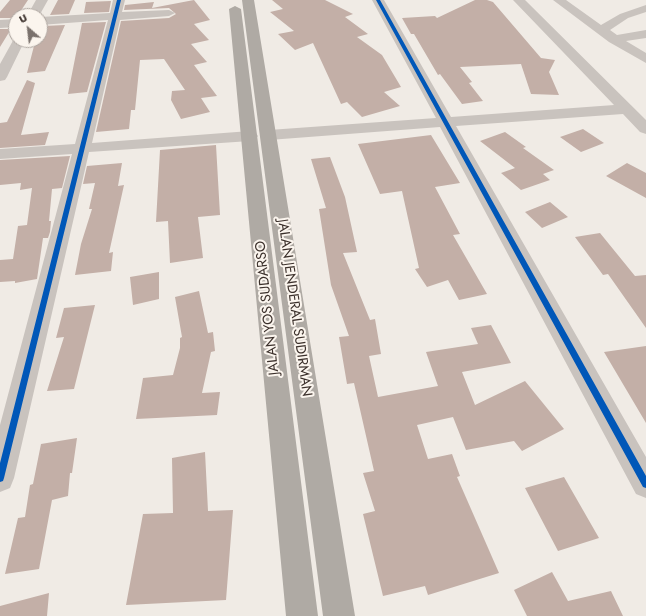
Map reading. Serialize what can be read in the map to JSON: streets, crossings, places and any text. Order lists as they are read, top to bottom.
{
  "streets": {
    "highway": ["JALAN YOS SUDARSO", "JALAN JENDERAL SUDIRMAN"]
  },
  "crossings": [
    ["JALAN YOS SUDARSO", "JALAN JENDERAL SUDIRMAN"]
  ],
  "north": "top left"
}
